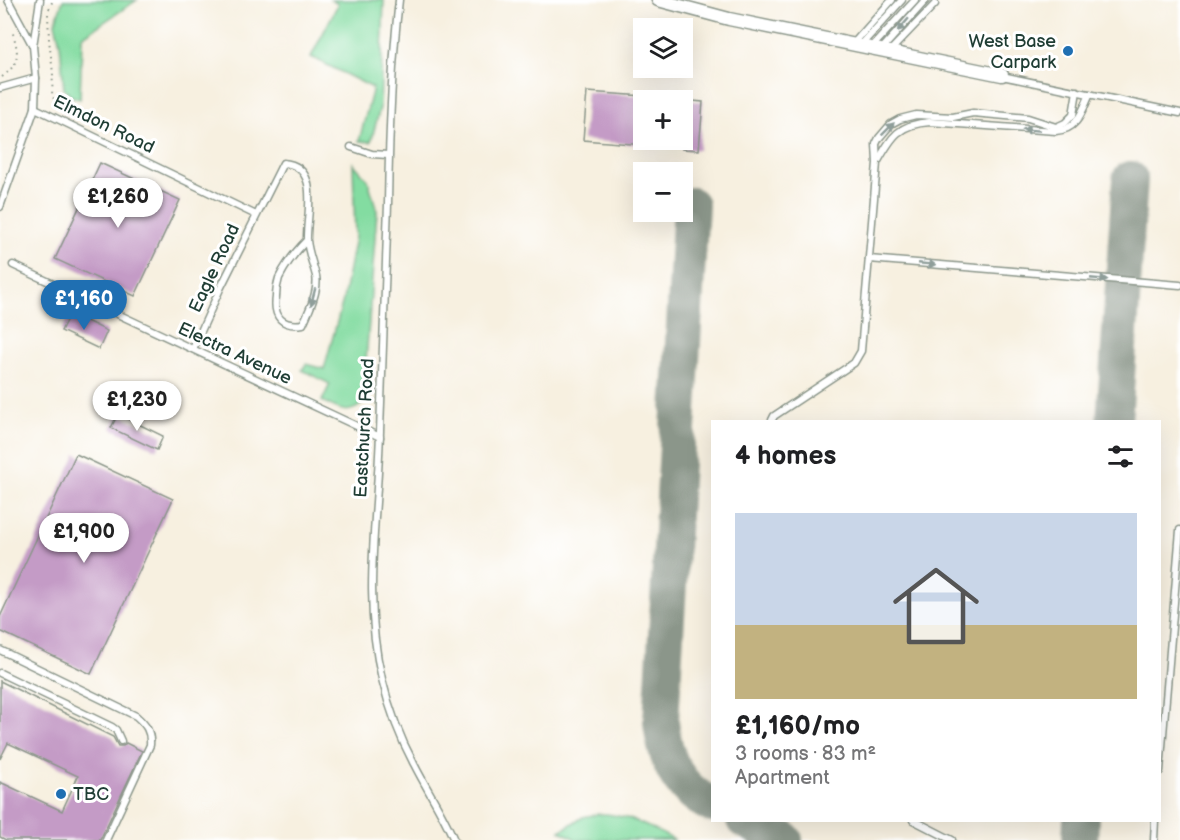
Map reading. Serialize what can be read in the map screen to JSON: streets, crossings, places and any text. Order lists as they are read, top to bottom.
{
  "streets": {
    "lane": [
      "Elmdon Road",
      "Eagle Road",
      "Electra Avenue",
      "Eastchurch Road"
    ]
  },
  "crossings": [
    ["Elmdon Road", "Eagle Road"],
    ["Eagle Road", "Electra Avenue"],
    ["Electra Avenue", "Eastchurch Road"]
  ],
  "places": ["West Base Carpark", "TBC"],
  "page": {
    "map_buttons": ["+", "−"],
    "price": [
      "£1,260",
      "£1,160",
      "£1,230",
      "£1,900"
    ],
    "heading": "4 homes",
    "list": [
      {
        "name": "£1,160/mo",
        "note": "3 rooms · 83 m² · Apartment"
      }
    ]
  }
}
